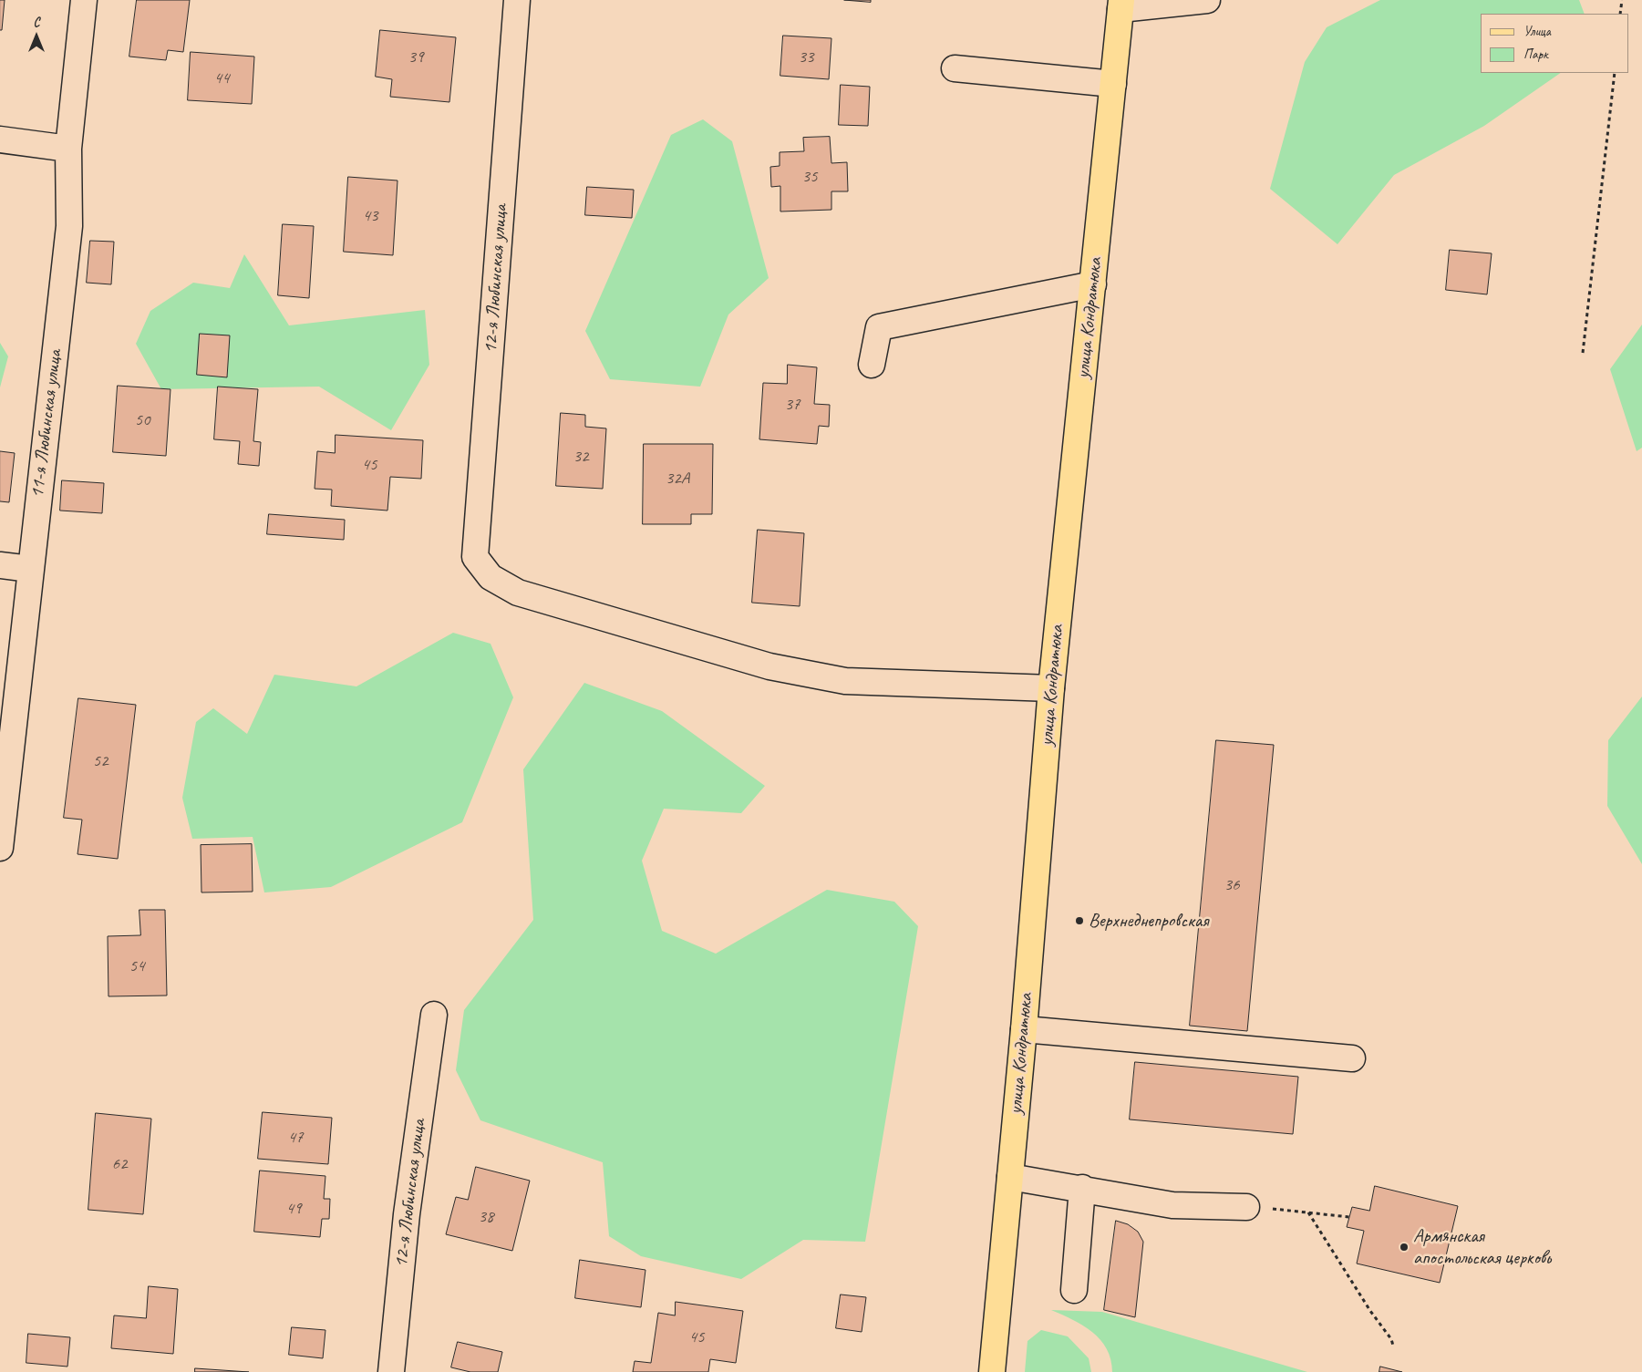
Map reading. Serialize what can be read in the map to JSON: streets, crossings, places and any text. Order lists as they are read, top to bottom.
{
  "streets": {
    "main road": ["улица Кондратюка"],
    "street": ["12-я Любинская улица", "11-я Любинская улица"]
  },
  "crossings": [
    ["12-я Любинская улица", "улица Кондратюка"]
  ],
  "places": ["Верхнеднепровская", "Армянская апостольская церковь"],
  "house_numbers": [
    "39",
    "33",
    "44",
    "35",
    "43",
    "37",
    "50",
    "32",
    "45",
    "32А",
    "52",
    "36",
    "54",
    "47",
    "62",
    "49",
    "38",
    "45"
  ],
  "legend": ["Улица", "Парк"],
  "north": "top"
}
